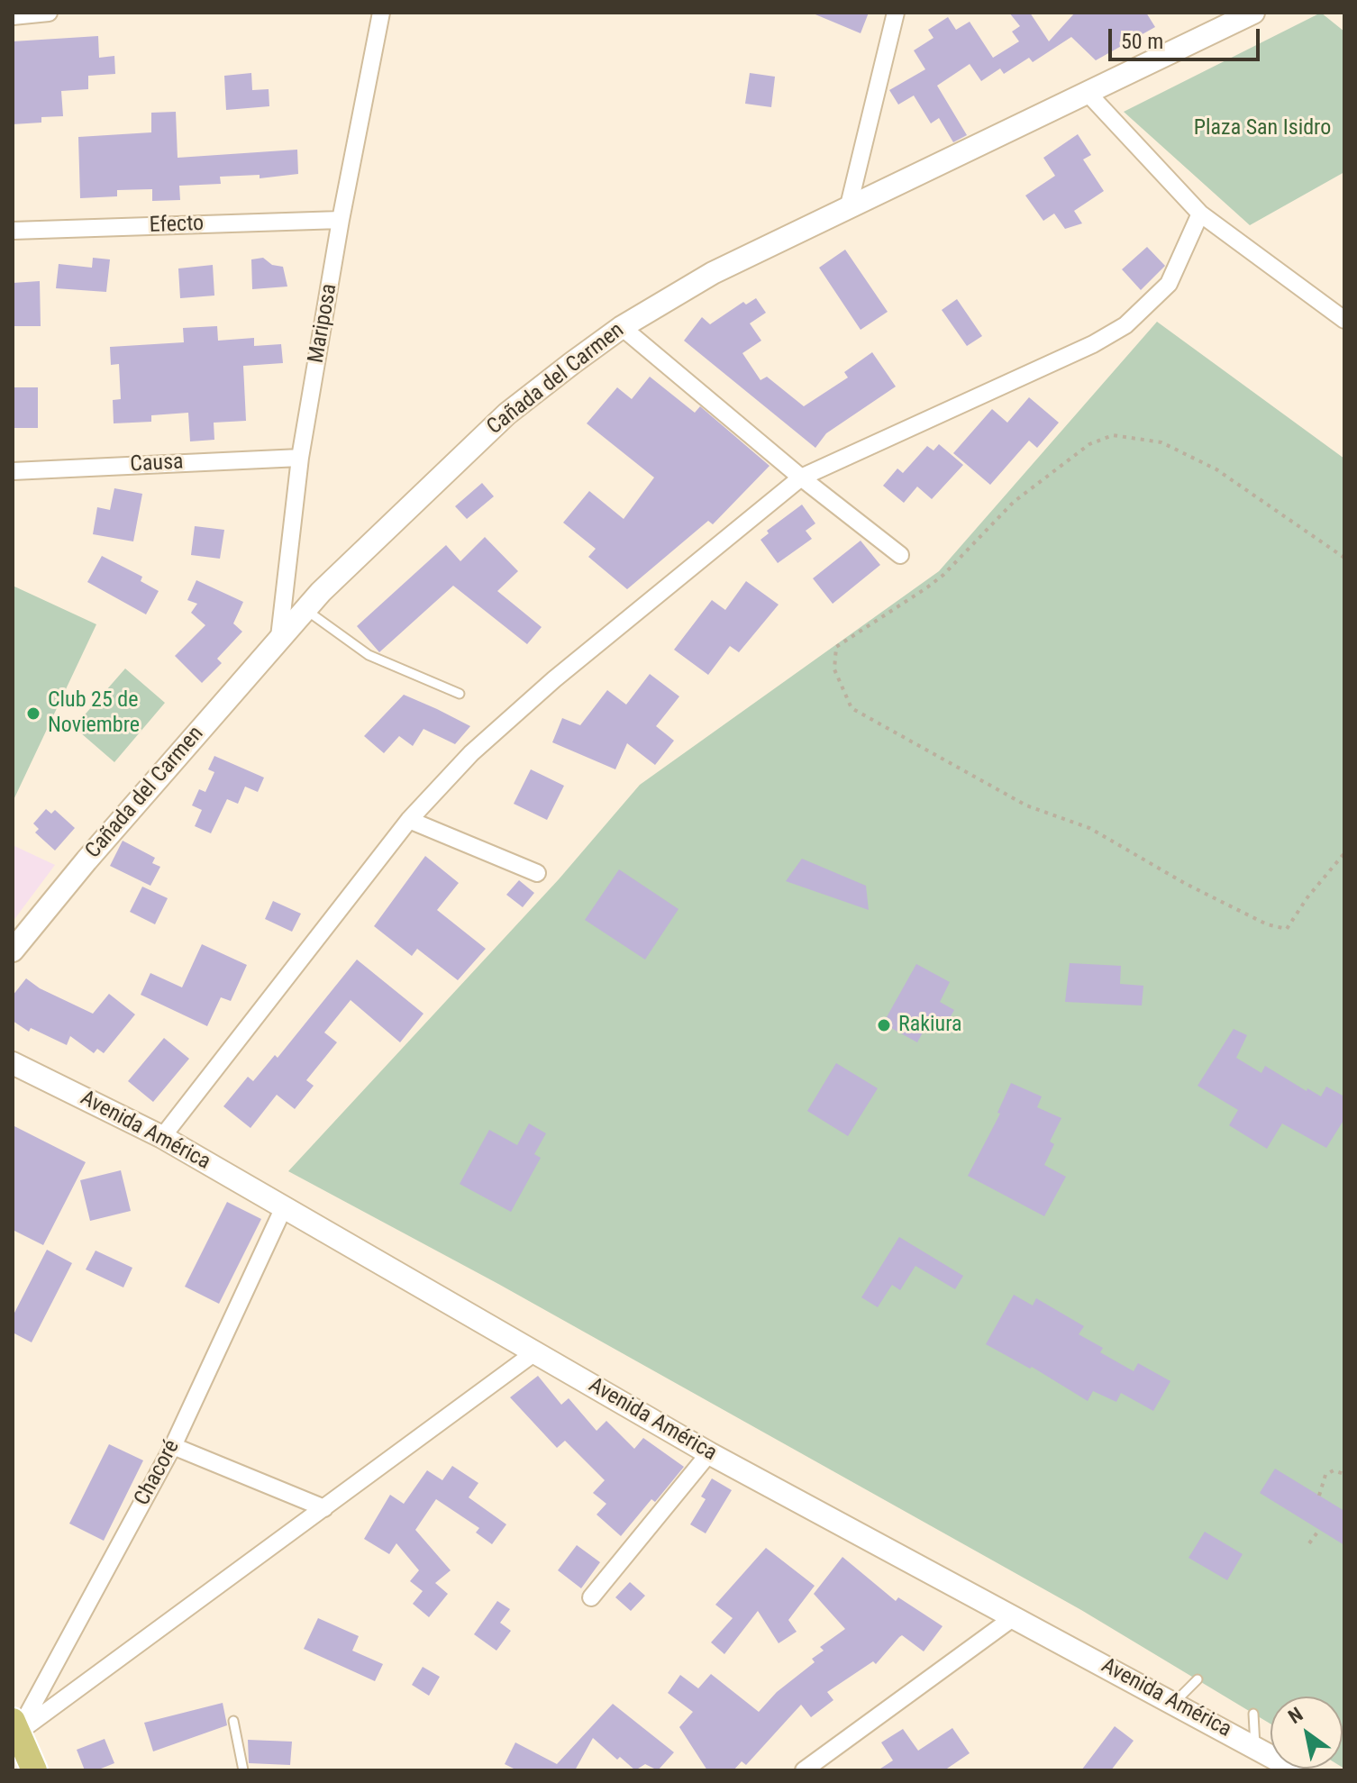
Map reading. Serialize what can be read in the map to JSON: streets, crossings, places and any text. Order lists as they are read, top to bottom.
{
  "streets": {
    "street": [
      "Efecto",
      "Mariposa",
      "Cañada del Carmen",
      "Causa",
      "Avenida América",
      "Chacoré"
    ]
  },
  "crossings": [
    ["Efecto", "Mariposa"],
    ["Mariposa", "Cañada del Carmen"],
    ["Mariposa", "Causa"],
    ["Avenida América", "Chacoré"]
  ],
  "parks": ["Plaza San Isidro"],
  "places": ["Club 25 de Noviembre", "Rakiura"],
  "scale_bar": "50 m",
  "north": "top left"
}
